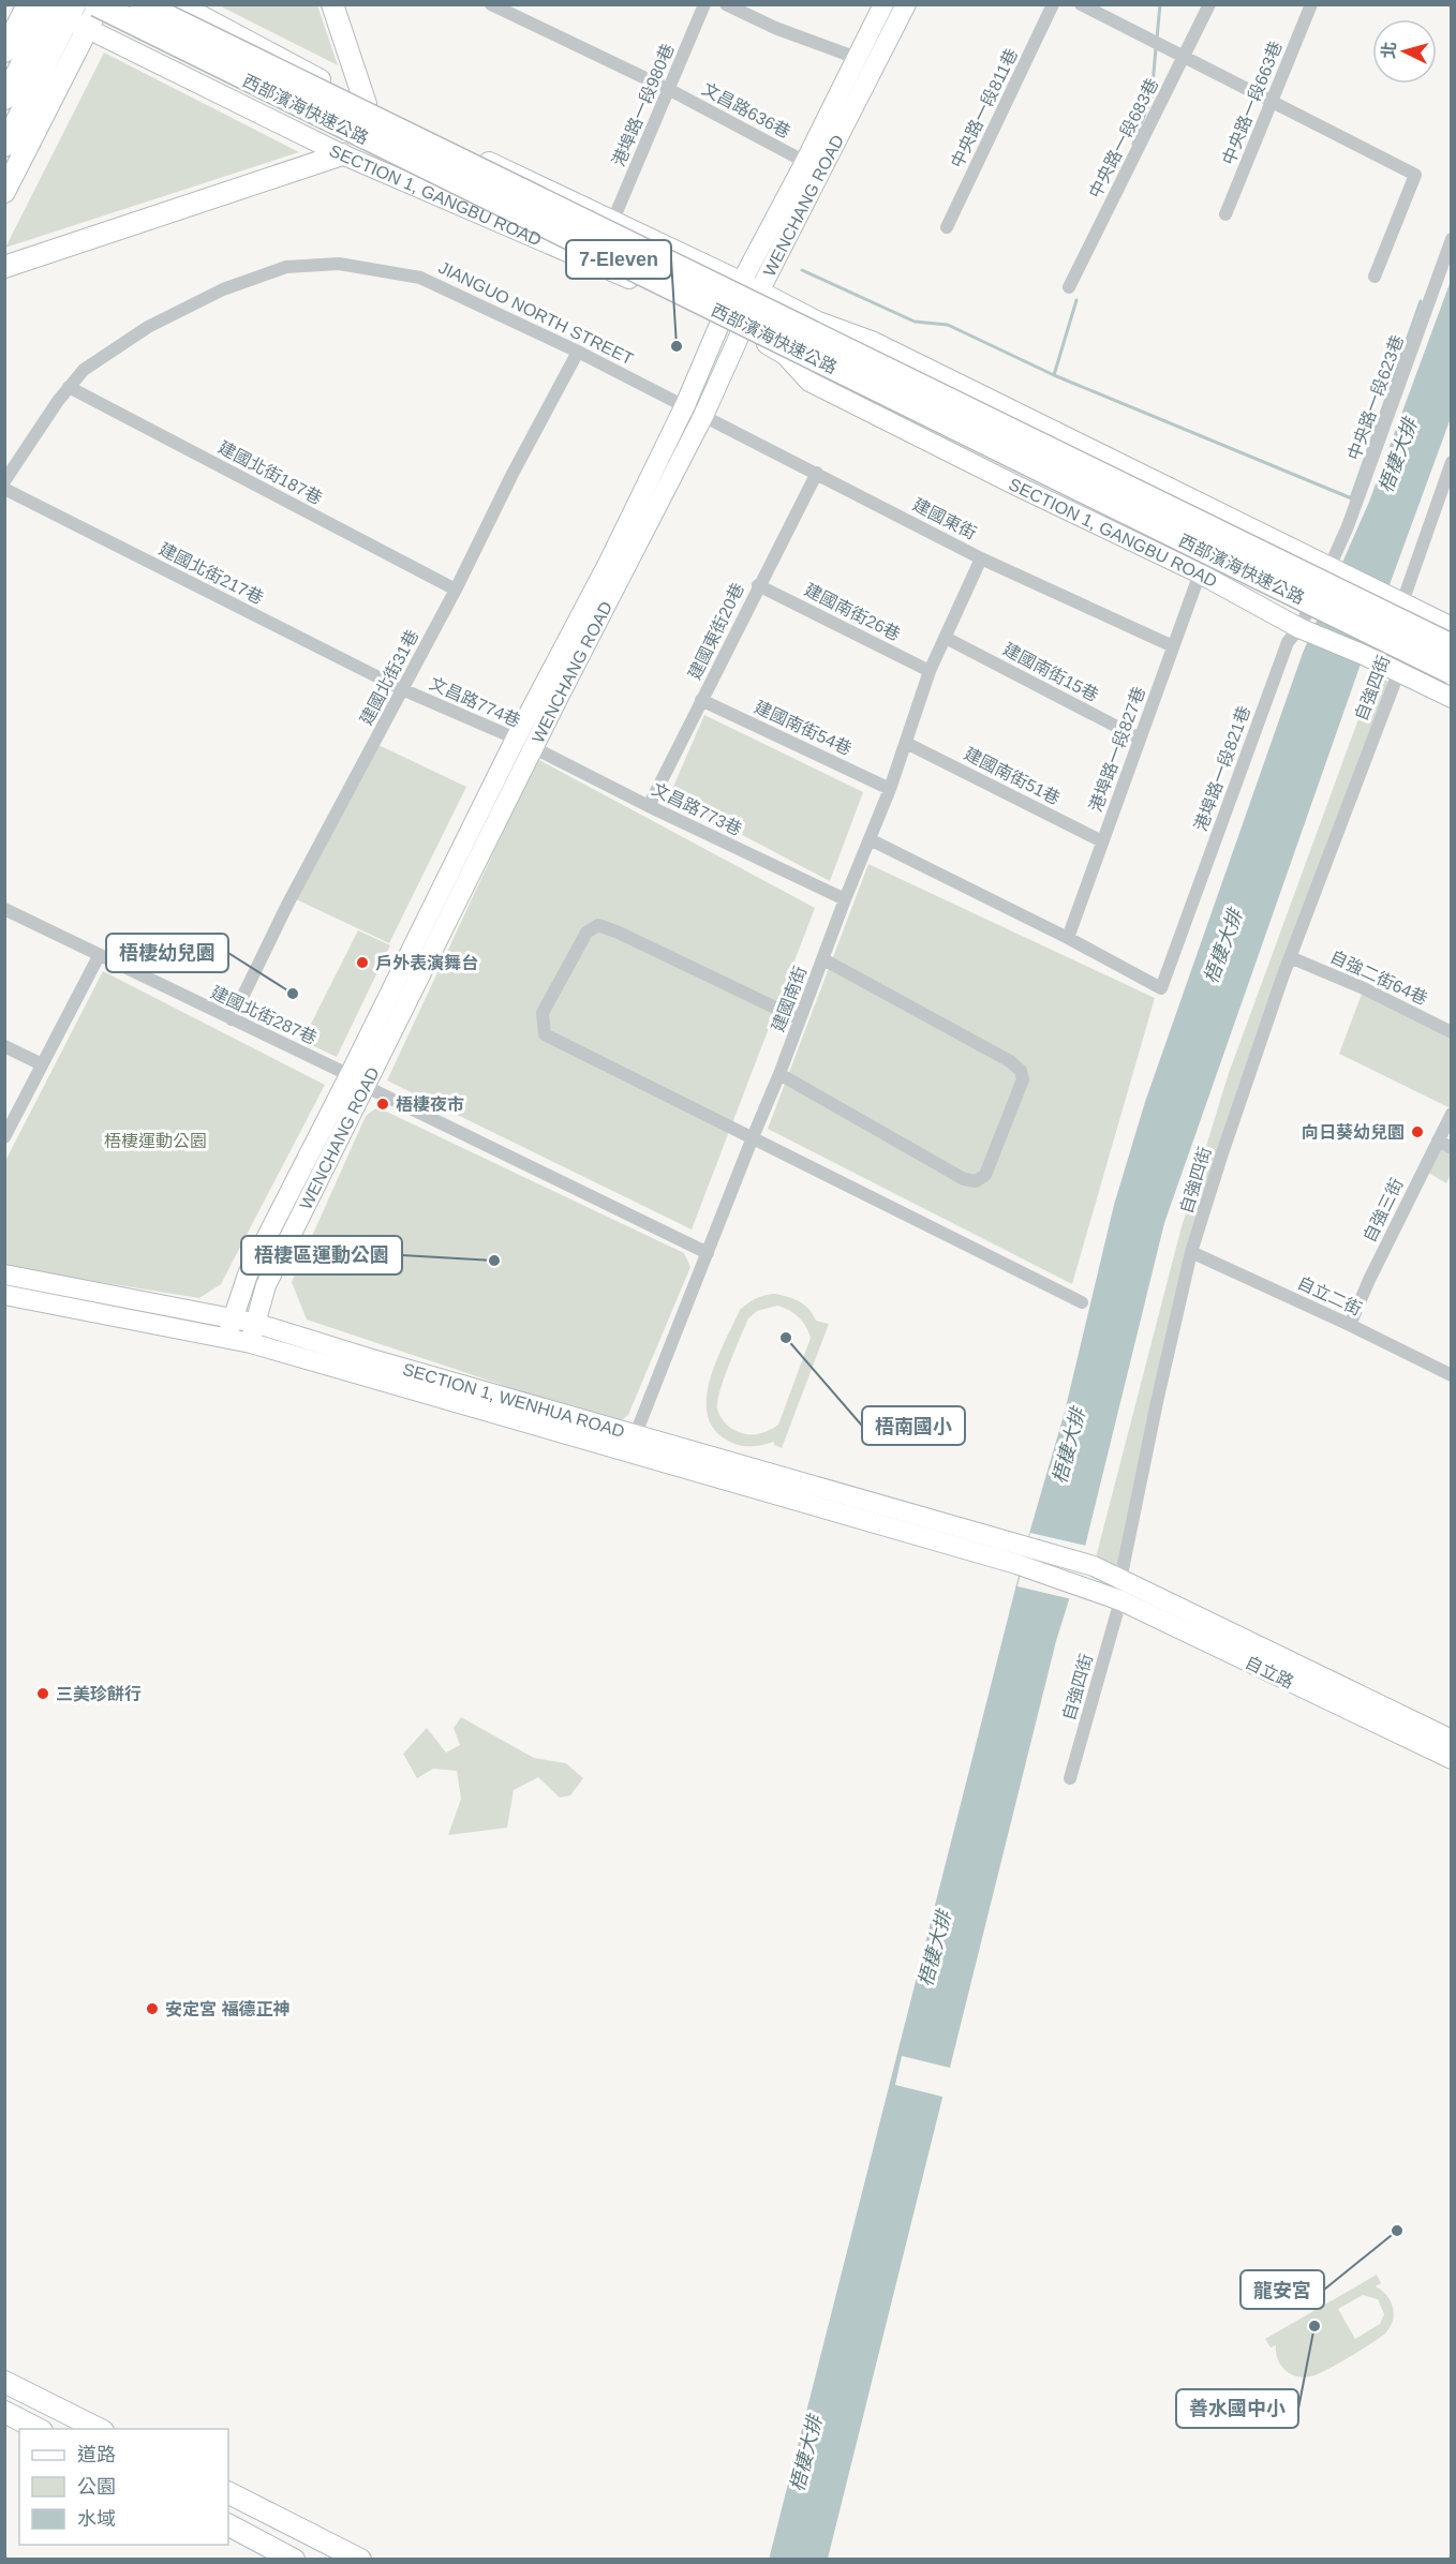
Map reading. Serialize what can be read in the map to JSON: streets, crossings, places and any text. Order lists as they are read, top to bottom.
{
  "streets": {
    "highway": ["西部濱海快速公路"],
    "street": [
      "中央路一段663巷",
      "港埠路一段980巷",
      "中央路一段811巷",
      "文昌路636巷",
      "中央路一段683巷",
      "SECTION 1, GANGBU ROAD",
      "WENCHANG ROAD",
      "JIANGUO NORTH STREET",
      "中央路一段623巷",
      "建國北街187巷",
      "建國東街",
      "建國北街217巷",
      "建國南街26巷",
      "建國東街20巷",
      "建國南街15巷",
      "建國北街31巷",
      "自強四街",
      "文昌路774巷",
      "建國南街54巷",
      "港埠路一段827巷",
      "港埠路一段821巷",
      "建國南街51巷",
      "文昌路773巷",
      "自強二街64巷",
      "建國南街",
      "建國北街287巷",
      "自強三街",
      "自立二街",
      "SECTION 1, WENHUA ROAD",
      "自立路"
    ]
  },
  "crossings": [
    ["港埠路一段980巷", "文昌路636巷"],
    ["港埠路一段980巷", "SECTION 1, GANGBU ROAD"],
    ["文昌路636巷", "WENCHANG ROAD"],
    ["SECTION 1, GANGBU ROAD", "WENCHANG ROAD"],
    ["SECTION 1, GANGBU ROAD", "中央路一段623巷"],
    ["SECTION 1, GANGBU ROAD", "自強四街"],
    ["SECTION 1, GANGBU ROAD", "港埠路一段827巷"],
    ["SECTION 1, GANGBU ROAD", "港埠路一段821巷"],
    ["WENCHANG ROAD", "JIANGUO NORTH STREET"],
    ["WENCHANG ROAD", "建國東街"],
    ["WENCHANG ROAD", "文昌路774巷"],
    ["WENCHANG ROAD", "文昌路773巷"],
    ["WENCHANG ROAD", "建國北街287巷"],
    ["WENCHANG ROAD", "SECTION 1, WENHUA ROAD"],
    ["JIANGUO NORTH STREET", "建國北街187巷"],
    ["JIANGUO NORTH STREET", "建國東街"],
    ["JIANGUO NORTH STREET", "建國北街31巷"],
    ["中央路一段623巷", "港埠路一段821巷"],
    ["建國北街187巷", "建國北街31巷"],
    ["建國東街", "建國東街20巷"],
    ["建國東街", "港埠路一段827巷"],
    ["建國東街", "建國南街"],
    ["建國北街217巷", "建國北街31巷"],
    ["建國北街217巷", "文昌路774巷"],
    ["建國南街26巷", "建國東街20巷"],
    ["建國南街26巷", "建國南街"],
    ["建國東街20巷", "建國南街54巷"],
    ["建國東街20巷", "文昌路773巷"],
    ["建國南街15巷", "港埠路一段827巷"],
    ["建國南街15巷", "建國南街"],
    ["建國北街31巷", "文昌路774巷"],
    ["建國北街31巷", "建國北街287巷"],
    ["自強四街", "自強二街64巷"],
    ["自強四街", "自立二街"],
    ["自強四街", "自立路"],
    ["文昌路774巷", "文昌路773巷"],
    ["建國南街54巷", "建國南街"],
    ["港埠路一段827巷", "港埠路一段821巷"],
    ["港埠路一段827巷", "建國南街51巷"],
    ["建國南街51巷", "建國南街"],
    ["文昌路773巷", "建國南街"],
    ["建國南街", "建國北街287巷"],
    ["建國南街", "SECTION 1, WENHUA ROAD"],
    ["自強三街", "自立二街"],
    ["SECTION 1, WENHUA ROAD", "自立路"]
  ],
  "water": ["梧棲大排"],
  "parks": ["梧棲運動公園"],
  "places": [
    "7-Eleven",
    "戶外表演舞台",
    "梧棲幼兒園",
    "梧棲夜市",
    "向日葵幼兒園",
    "梧棲區運動公園",
    "梧南國小",
    "三美珍餅行",
    "安定宮 福德正神",
    "龍安宮",
    "善水國中小"
  ],
  "legend": ["道路", "公園", "水域"],
  "north": "left"
}
